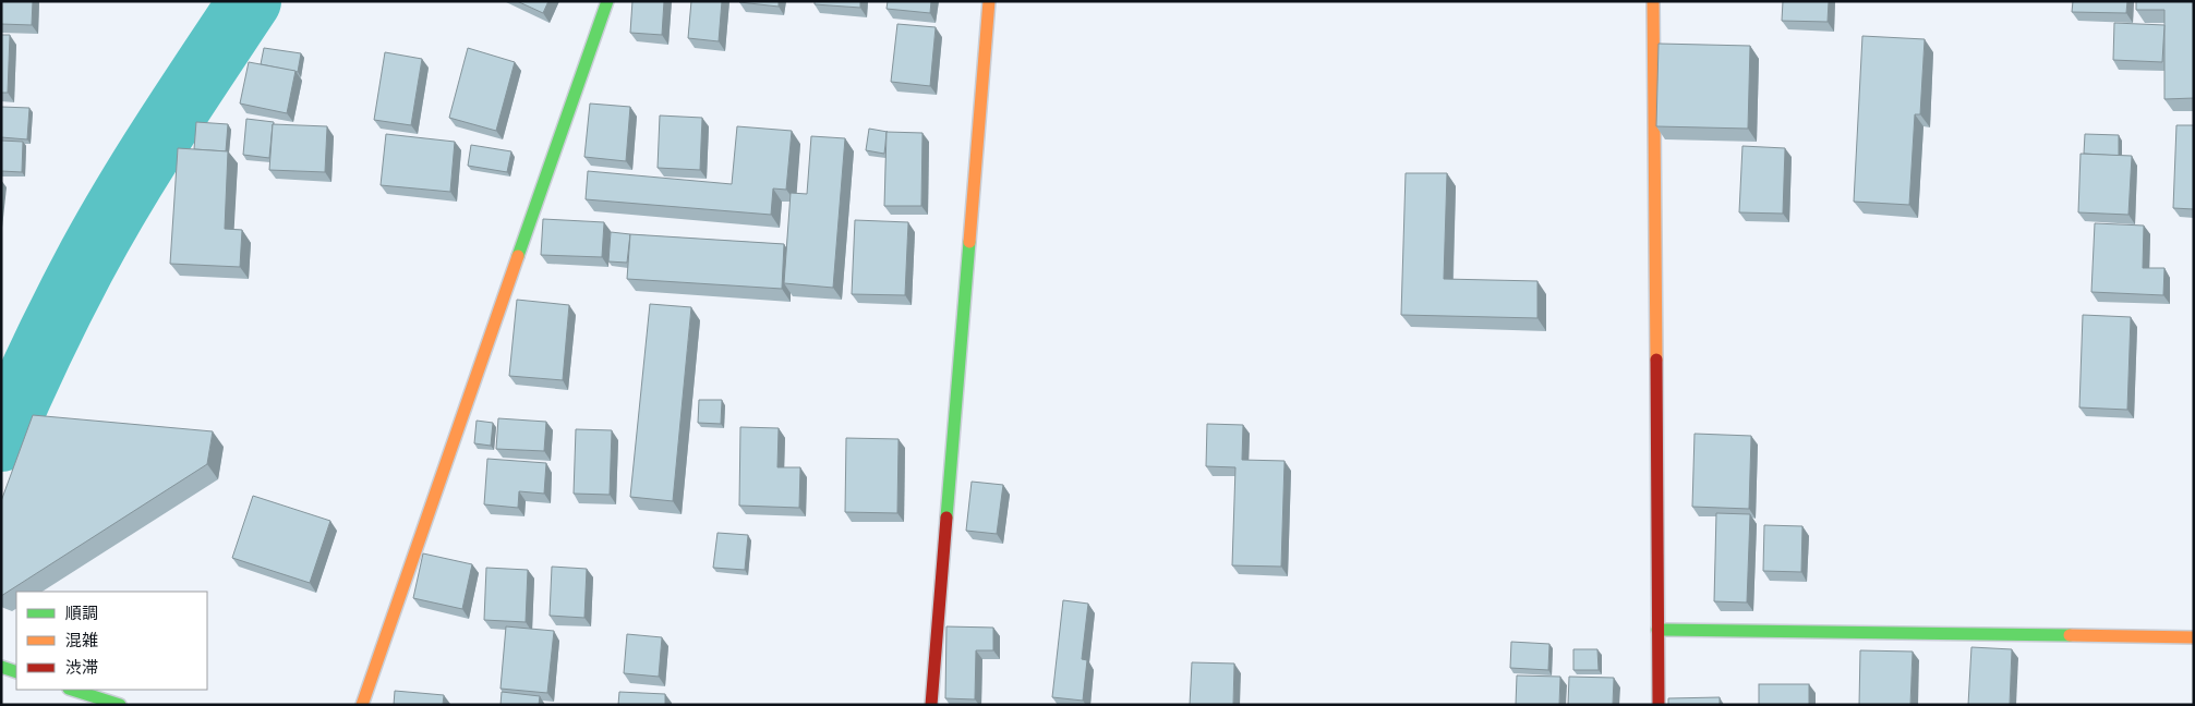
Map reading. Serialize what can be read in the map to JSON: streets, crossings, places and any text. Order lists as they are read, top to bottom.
{
  "legend": ["順調", "混雑", "渋滞"]
}
